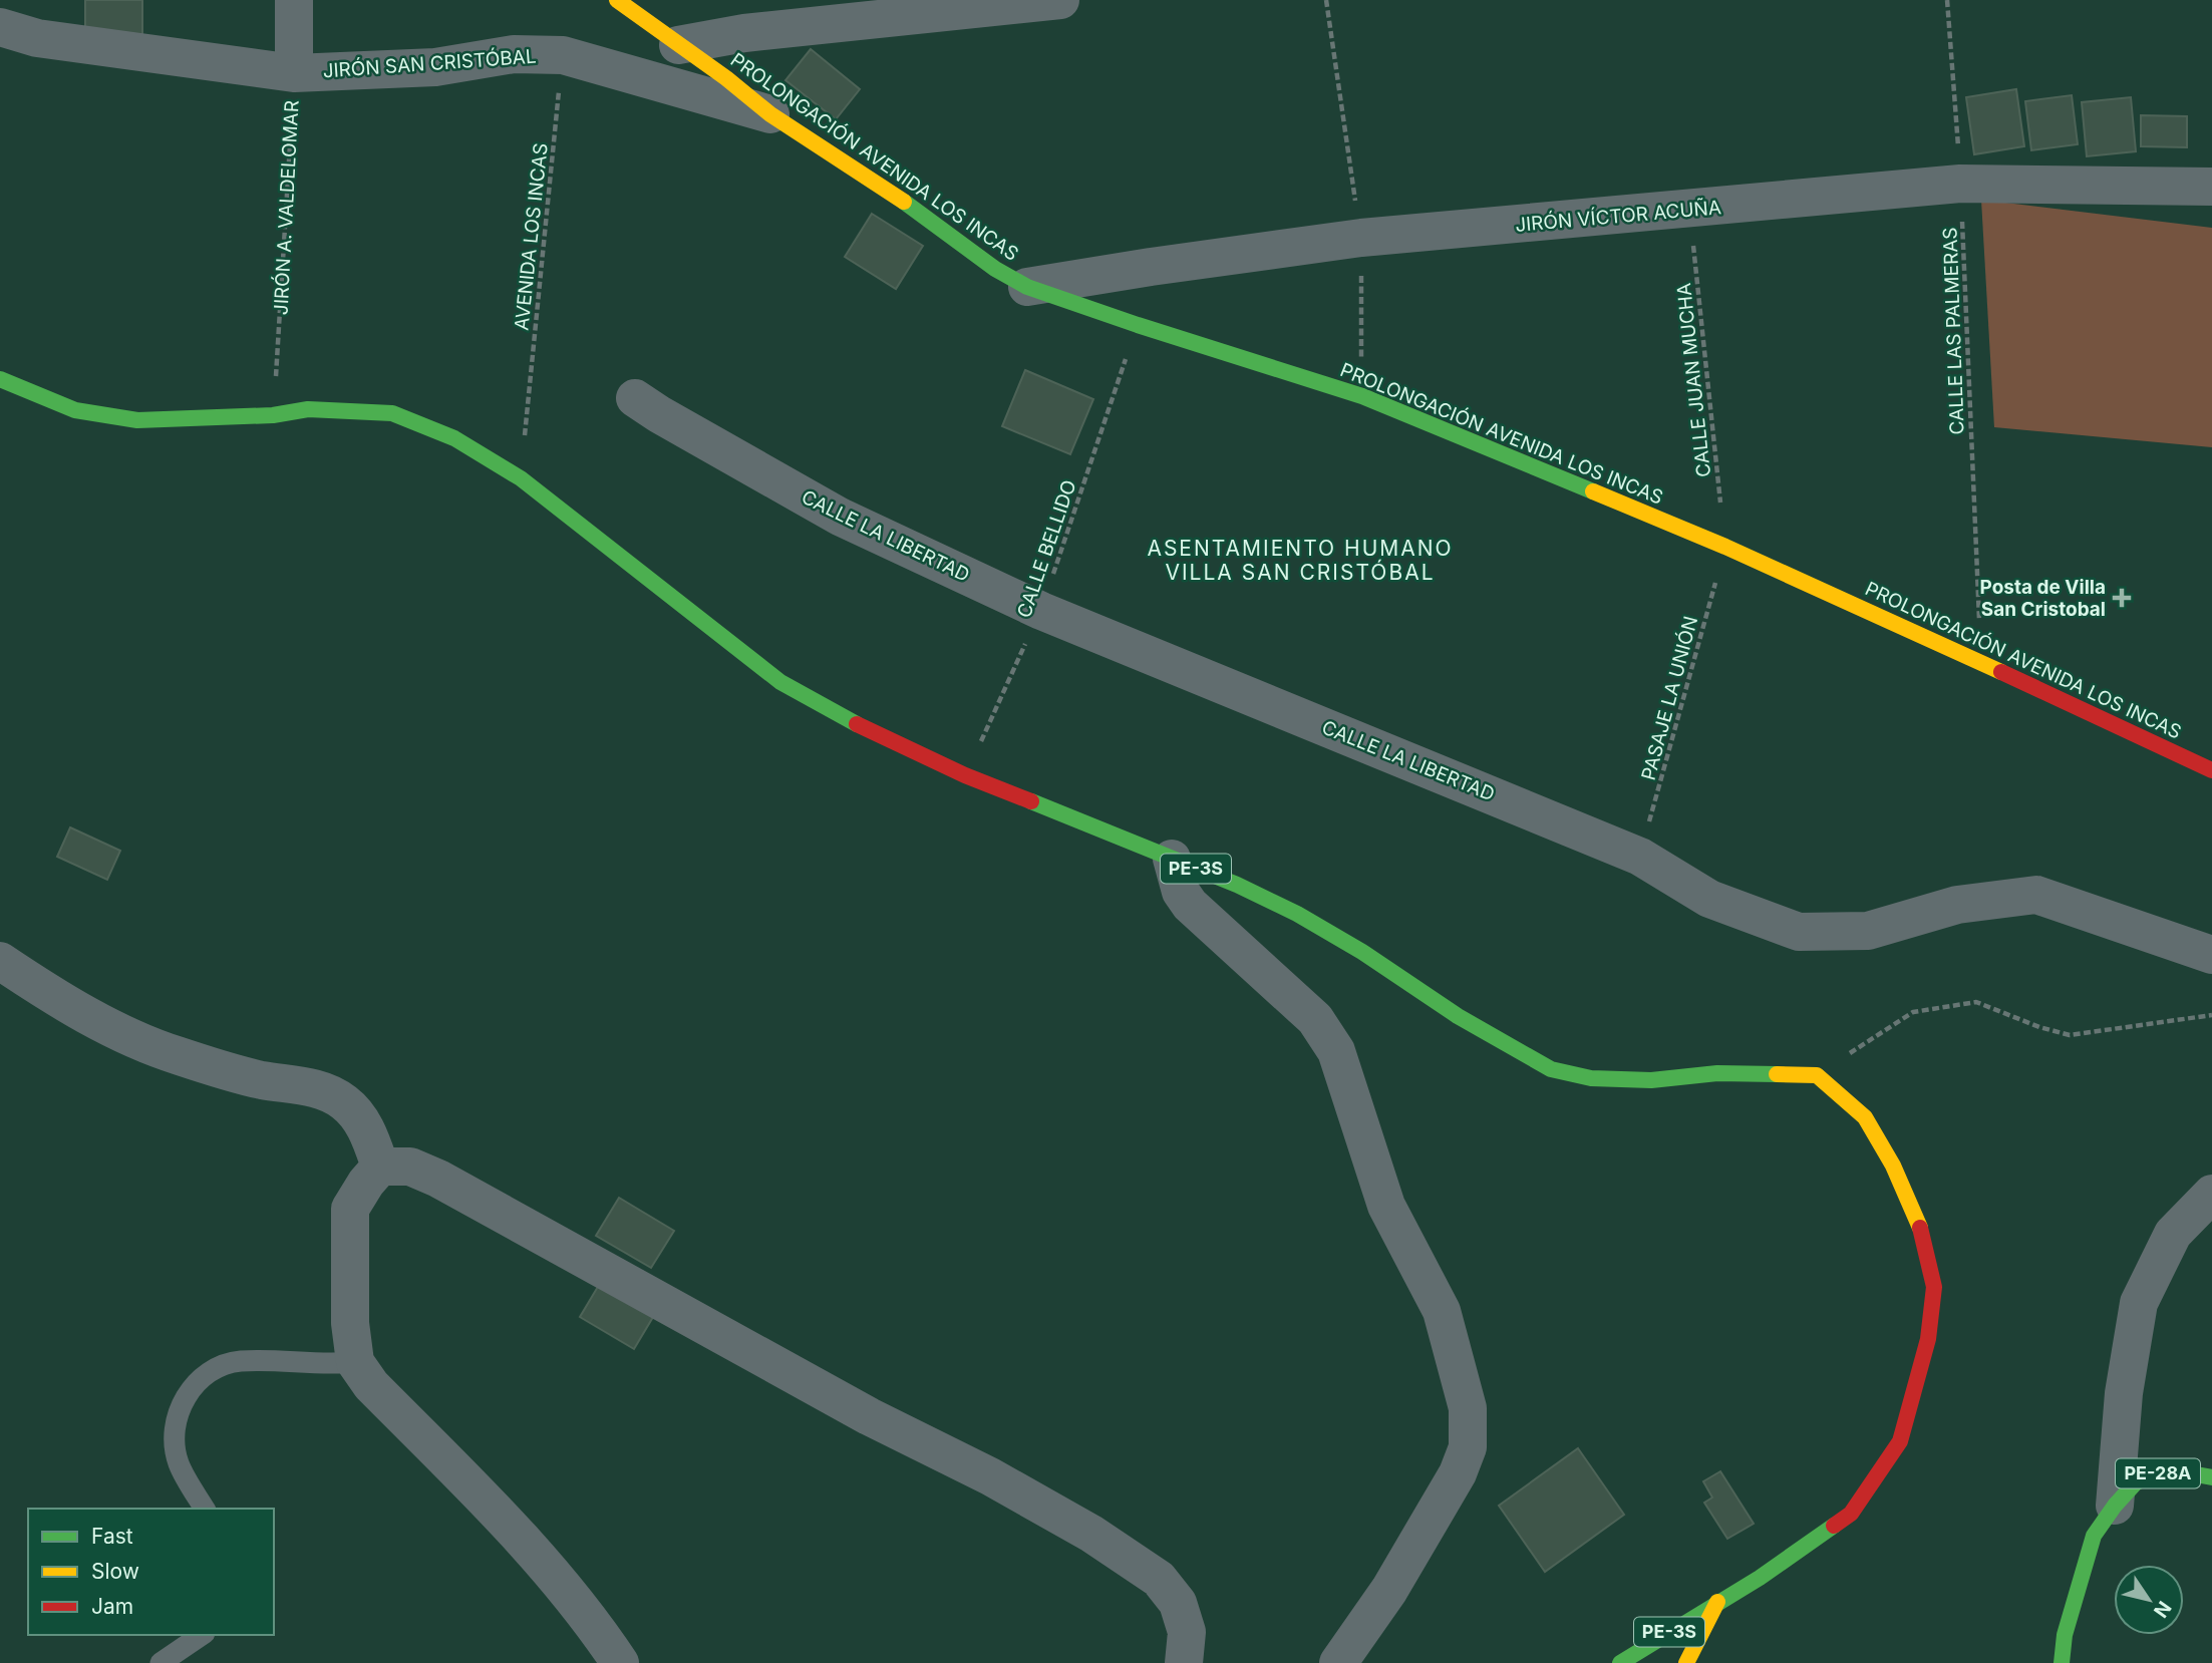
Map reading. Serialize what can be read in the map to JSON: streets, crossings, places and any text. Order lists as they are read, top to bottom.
{
  "streets": {
    "main road": ["PROLONGACIÓN AVENIDA LOS INCAS", "PE-3S", "PE-28A"],
    "street": [
      "JIRÓN SAN CRISTÓBAL",
      "JIRÓN A. VALDELOMAR",
      "JIRÓN VÍCTOR ACUÑA",
      "CALLE LA LIBERTAD"
    ],
    "path": [
      "AVENIDA LOS INCAS",
      "CALLE LAS PALMERAS",
      "CALLE JUAN MUCHA",
      "CALLE BELLIDO",
      "PASAJE LA UNIÓN"
    ]
  },
  "crossings": [
    ["JIRÓN SAN CRISTÓBAL", "PROLONGACIÓN AVENIDA LOS INCAS"],
    ["JIRÓN SAN CRISTÓBAL", "JIRÓN A. VALDELOMAR"],
    ["JIRÓN SAN CRISTÓBAL", "AVENIDA LOS INCAS"],
    ["PROLONGACIÓN AVENIDA LOS INCAS", "JIRÓN VÍCTOR ACUÑA"],
    ["PROLONGACIÓN AVENIDA LOS INCAS", "CALLE LAS PALMERAS"],
    ["PROLONGACIÓN AVENIDA LOS INCAS", "CALLE JUAN MUCHA"],
    ["PROLONGACIÓN AVENIDA LOS INCAS", "CALLE BELLIDO"],
    ["PROLONGACIÓN AVENIDA LOS INCAS", "PASAJE LA UNIÓN"],
    ["JIRÓN A. VALDELOMAR", "PE-3S"],
    ["JIRÓN VÍCTOR ACUÑA", "CALLE LAS PALMERAS"],
    ["JIRÓN VÍCTOR ACUÑA", "CALLE JUAN MUCHA"],
    ["AVENIDA LOS INCAS", "PE-3S"],
    ["CALLE JUAN MUCHA", "PASAJE LA UNIÓN"],
    ["CALLE LA LIBERTAD", "CALLE BELLIDO"],
    ["CALLE LA LIBERTAD", "PASAJE LA UNIÓN"],
    ["CALLE BELLIDO", "PE-3S"]
  ],
  "districts": ["ASENTAMIENTO HUMANO VILLA SAN CRISTÓBAL"],
  "places": {
    "health": ["Posta de Villa San Cristobal"]
  },
  "legend": ["Fast", "Slow", "Jam"],
  "north": "bottom right"
}
